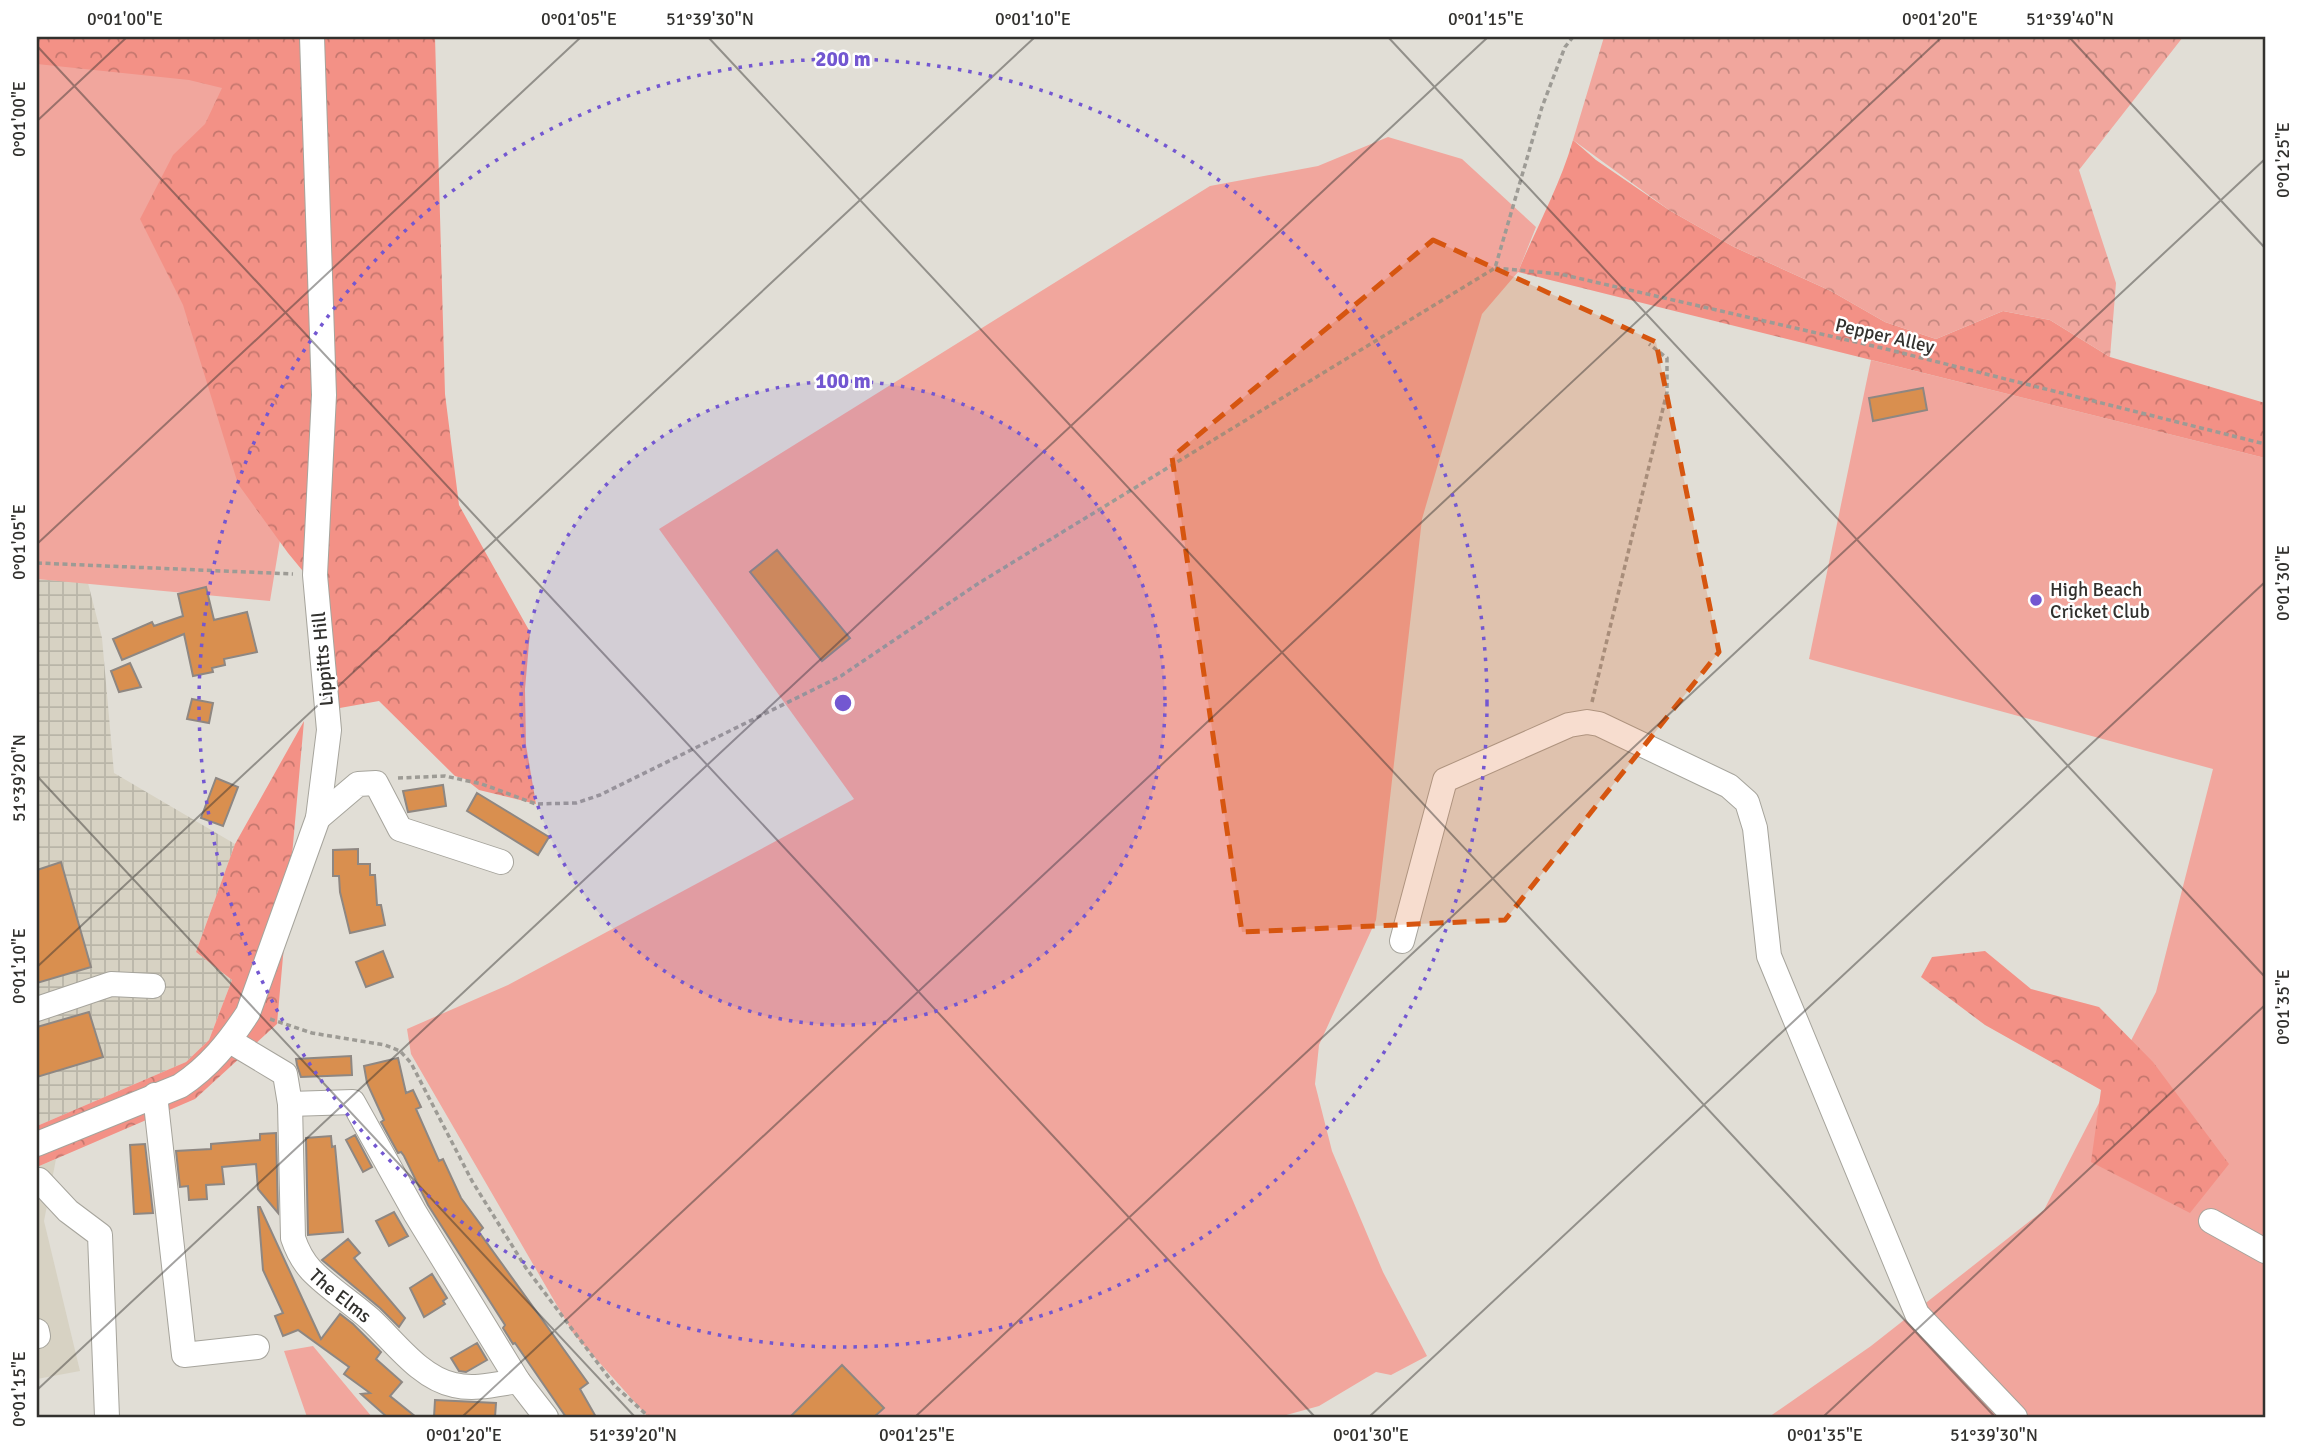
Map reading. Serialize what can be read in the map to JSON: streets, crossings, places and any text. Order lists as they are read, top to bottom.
{
  "streets": {
    "street": ["Lippitts Hill", "The Elms"],
    "path": ["Pepper Alley"]
  },
  "crossings": [
    ["Lippitts Hill", "The Elms"]
  ],
  "places": ["High Beach Cricket Club"],
  "coordinates": [
    "0°01'00\"E",
    "0°01'05\"E",
    "51°39'30\"N",
    "0°01'10\"E",
    "0°01'15\"E",
    "0°01'20\"E",
    "51°39'40\"N",
    "0°01'25\"E",
    "0°01'30\"E",
    "51°39'20\"N",
    "0°01'35\"E"
  ],
  "rings": ["200 m", "100 m"]
}
